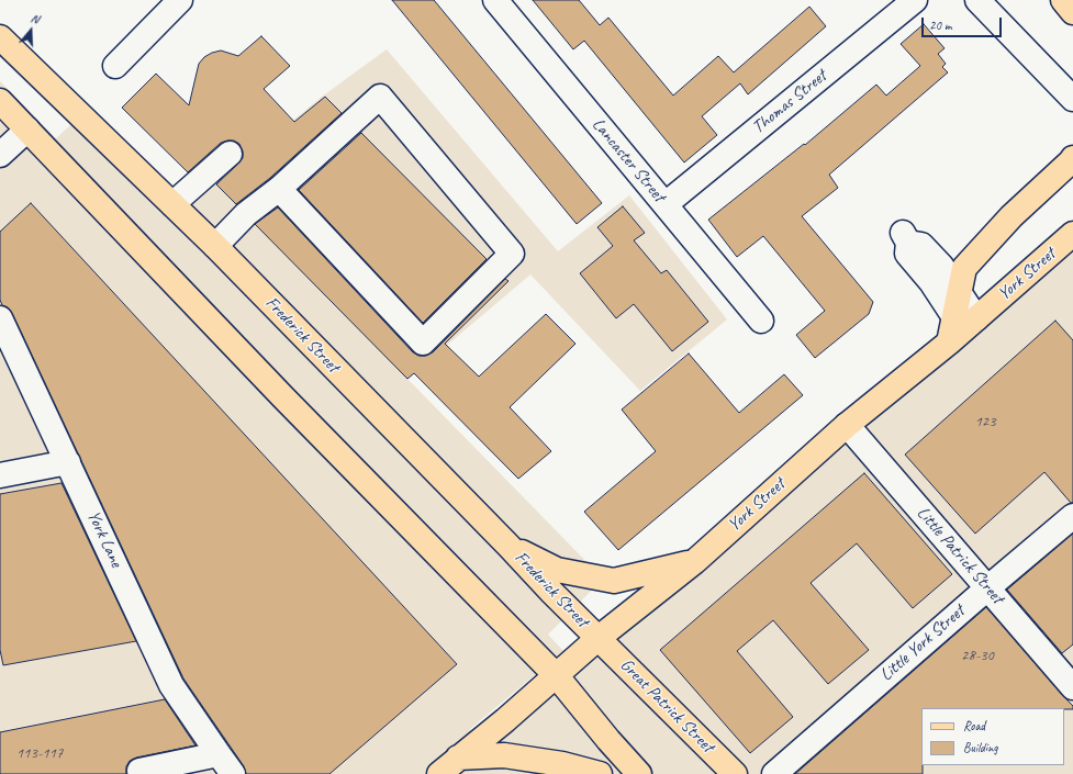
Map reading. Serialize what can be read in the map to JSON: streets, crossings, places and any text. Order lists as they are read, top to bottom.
{
  "streets": {
    "main road": ["York Street", "Frederick Street", "Great Patrick Street"],
    "street": [
      "Thomas Street",
      "Lancaster Street",
      "York Lane",
      "Little Patrick Street",
      "Little York Street"
    ]
  },
  "crossings": [
    ["Thomas Street", "Lancaster Street"],
    ["York Street", "Frederick Street"],
    ["York Street", "Little Patrick Street"],
    ["York Street", "Great Patrick Street"],
    ["Frederick Street", "Great Patrick Street"],
    ["Little Patrick Street", "Little York Street"]
  ],
  "house_numbers": ["123", "28-30", "113-117"],
  "legend": ["Road", "Building"],
  "scale_bar": "20 m",
  "north": "top"
}
